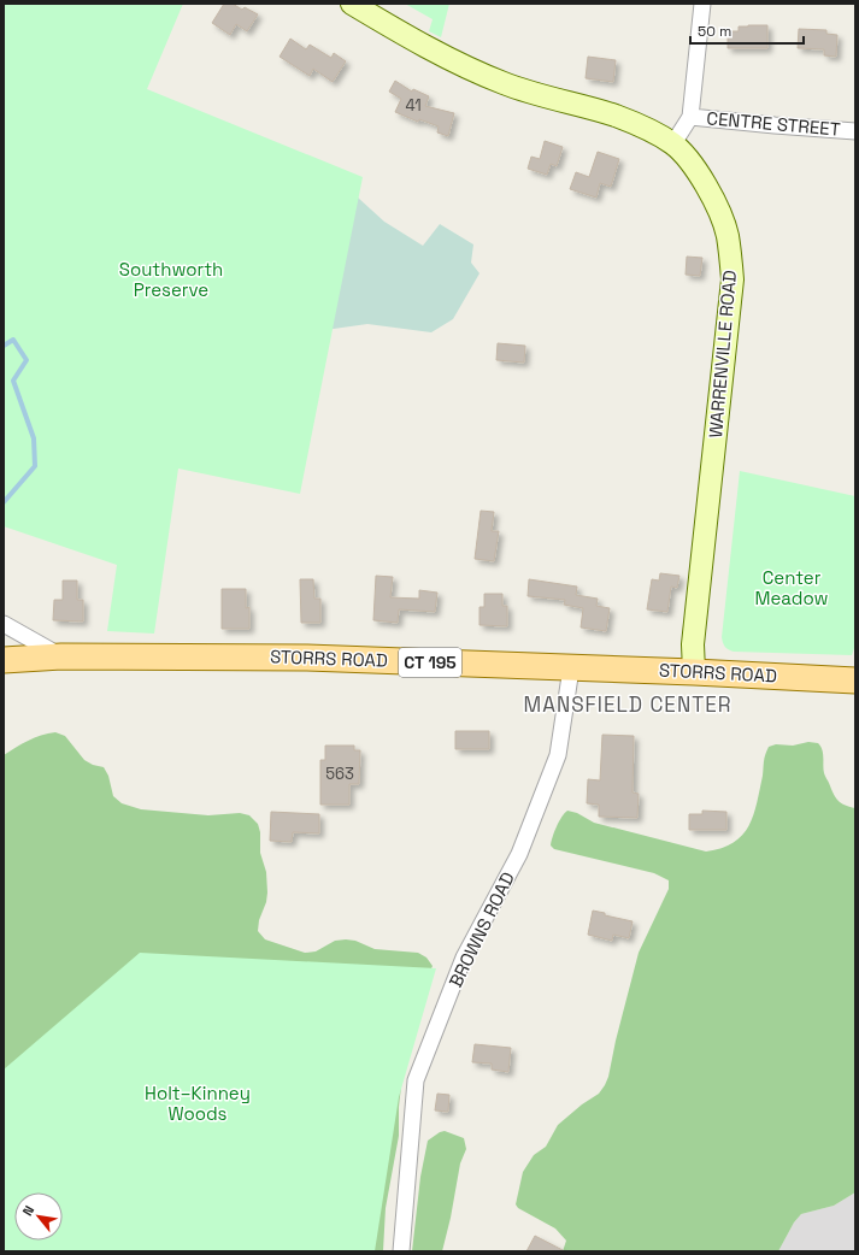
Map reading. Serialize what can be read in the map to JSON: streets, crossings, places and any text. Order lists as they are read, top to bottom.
{
  "streets": {
    "main road": ["WARRENVILLE ROAD", "STORRS ROAD", "CT 195"],
    "street": ["CENTRE STREET", "BROWNS ROAD"]
  },
  "crossings": [
    ["WARRENVILLE ROAD", "STORRS ROAD"],
    ["STORRS ROAD", "BROWNS ROAD"]
  ],
  "districts": ["MANSFIELD CENTER"],
  "parks": ["Southworth Preserve", "Center Meadow", "Holt–Kinney Woods"],
  "house_numbers": ["41", "563"],
  "scale_bar": "50 m",
  "north": "top left"
}
